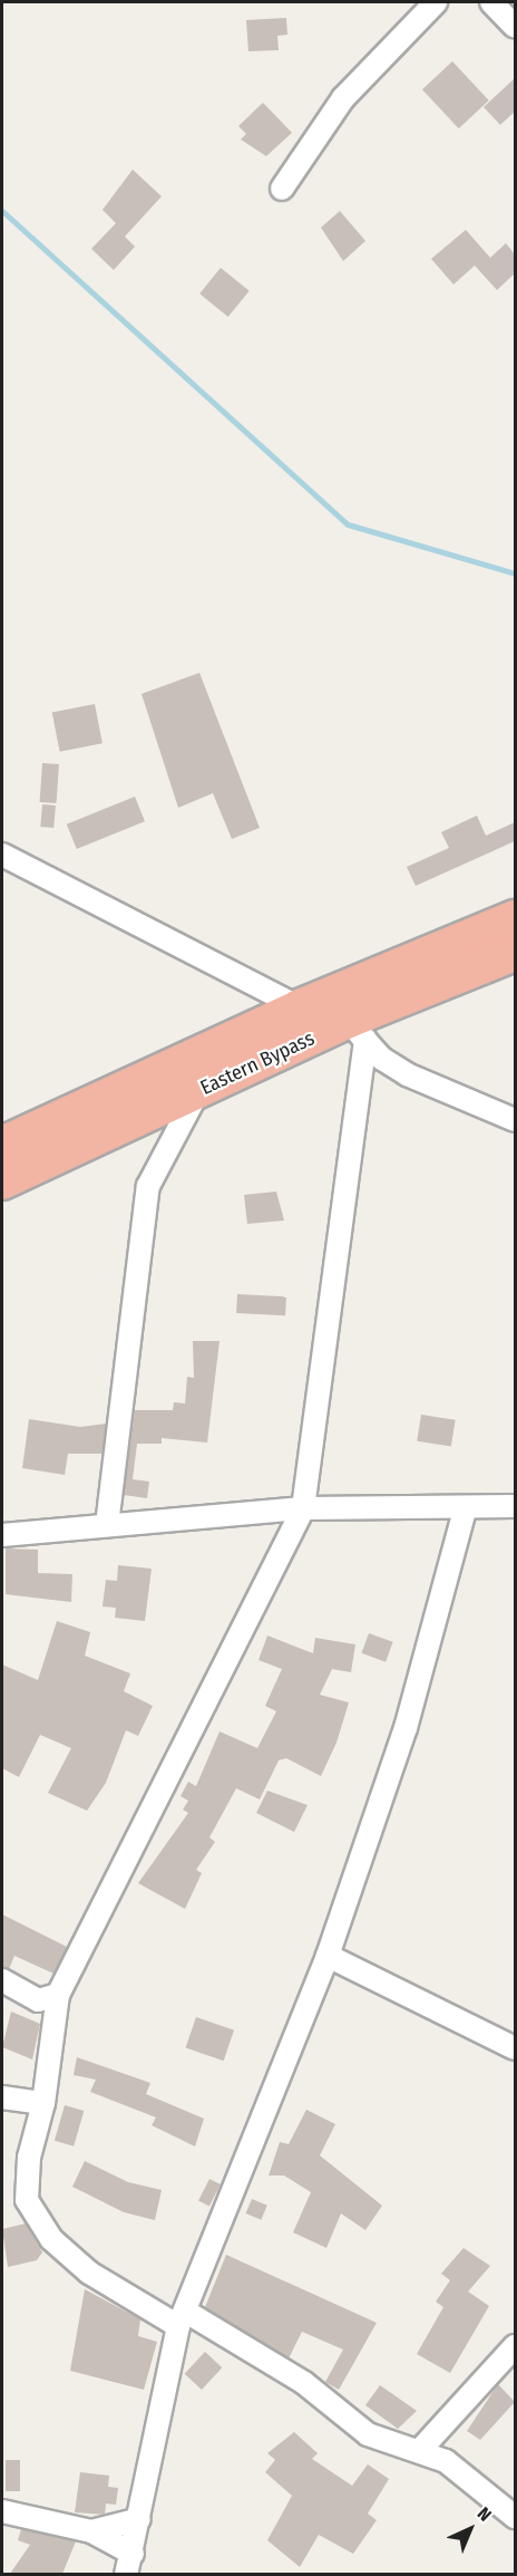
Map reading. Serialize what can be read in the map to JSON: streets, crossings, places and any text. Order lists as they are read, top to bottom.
{
  "streets": {
    "highway": ["Eastern Bypass"]
  },
  "north": "top right"
}
